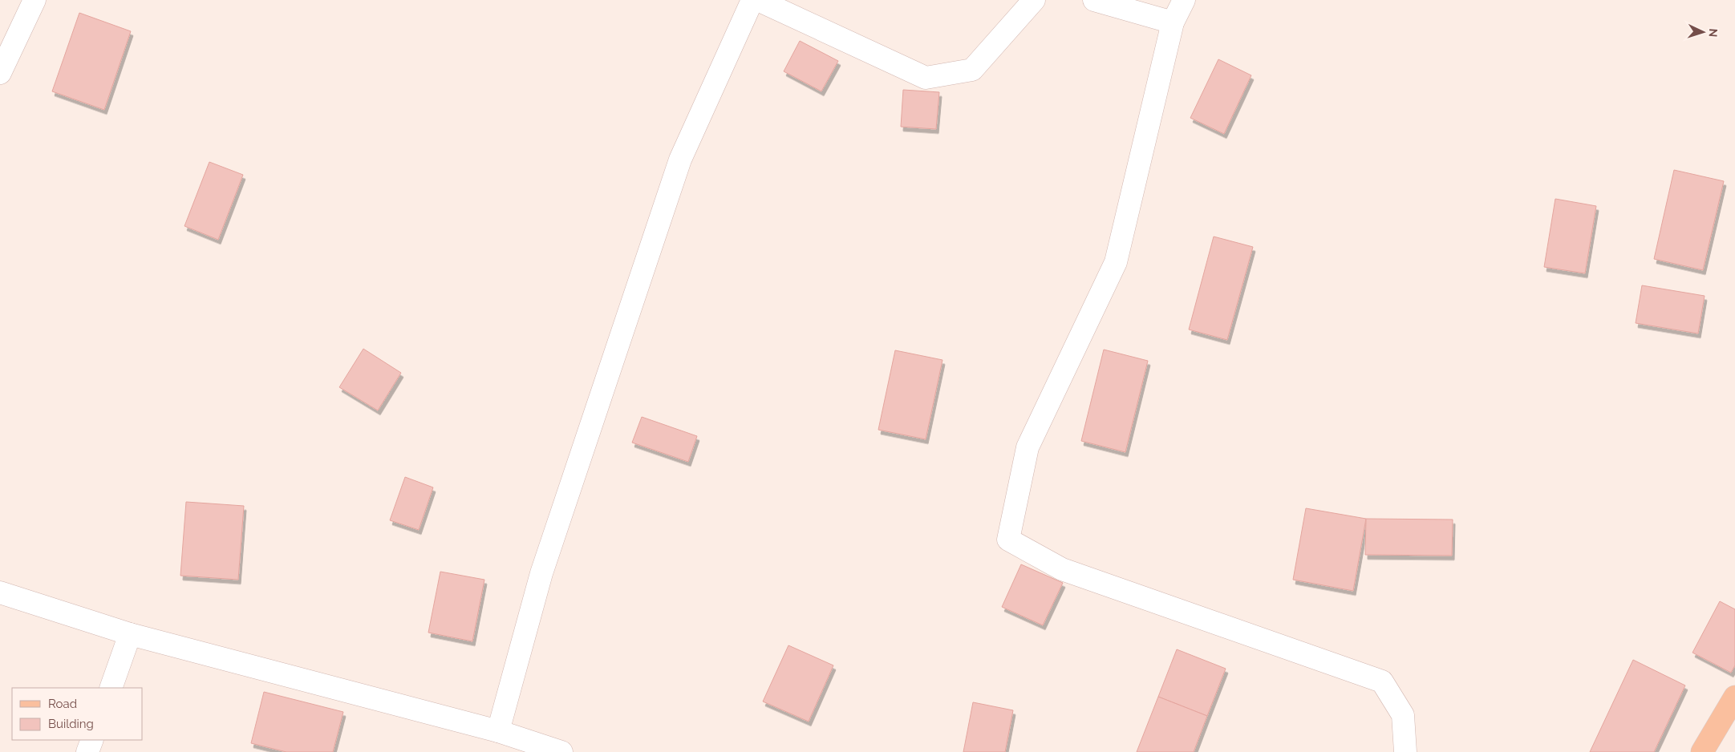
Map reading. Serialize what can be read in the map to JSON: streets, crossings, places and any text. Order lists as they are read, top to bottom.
{
  "legend": ["Road", "Building"],
  "north": "right"
}
